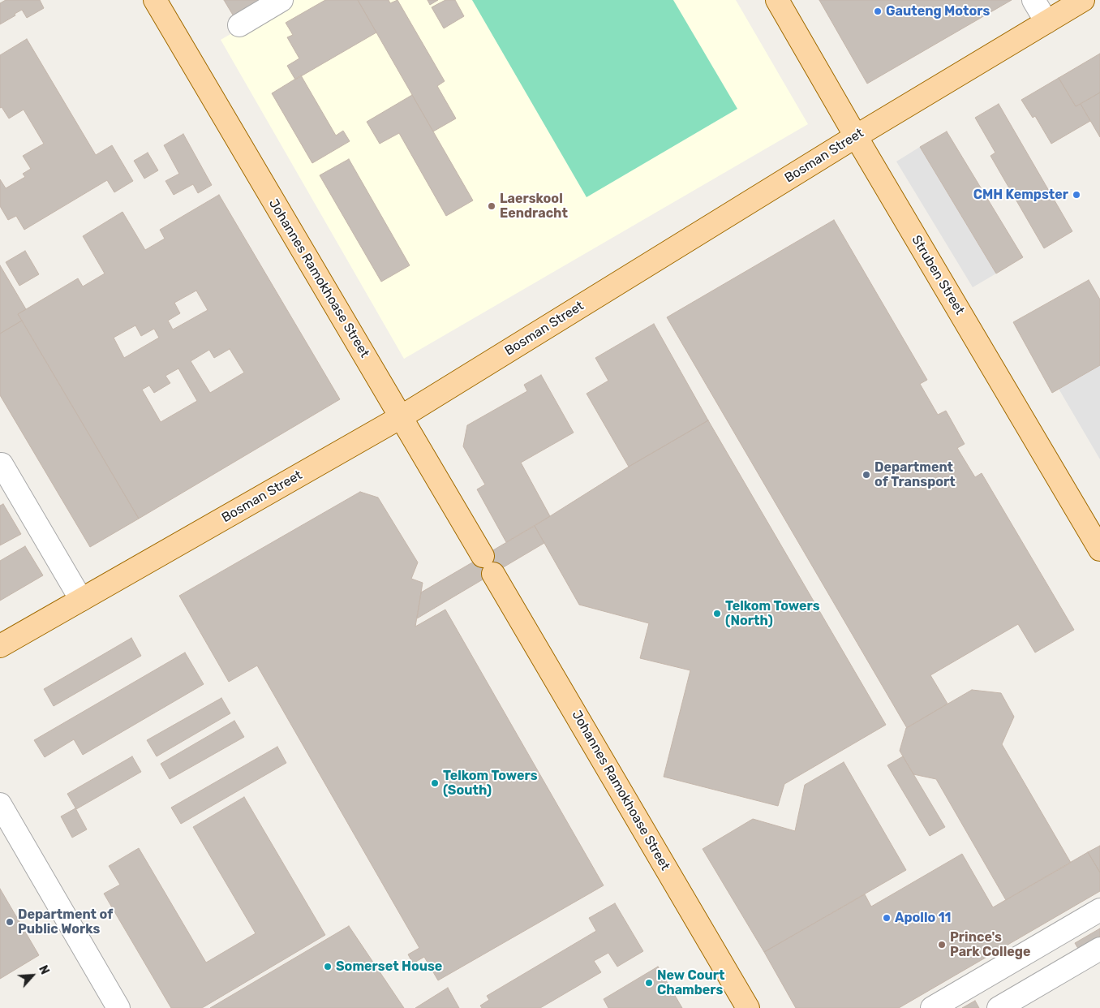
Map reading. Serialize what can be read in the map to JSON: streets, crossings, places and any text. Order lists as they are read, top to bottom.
{
  "streets": {
    "main road": ["Bosman Street", "Struben Street", "Johannes Ramokhoase Street"]
  },
  "crossings": [
    ["Bosman Street", "Struben Street"],
    ["Bosman Street", "Johannes Ramokhoase Street"]
  ],
  "places": [
    "Gauteng Motors",
    "CMH Kempster",
    "Laerskool Eendracht",
    "Department of Transport",
    "Telkom Towers (North)",
    "Telkom Towers (South)",
    "Apollo 11",
    "Department of Public Works",
    "Prince's Park College",
    "Somerset House",
    "New Court Chambers"
  ],
  "north": "top right"
}
